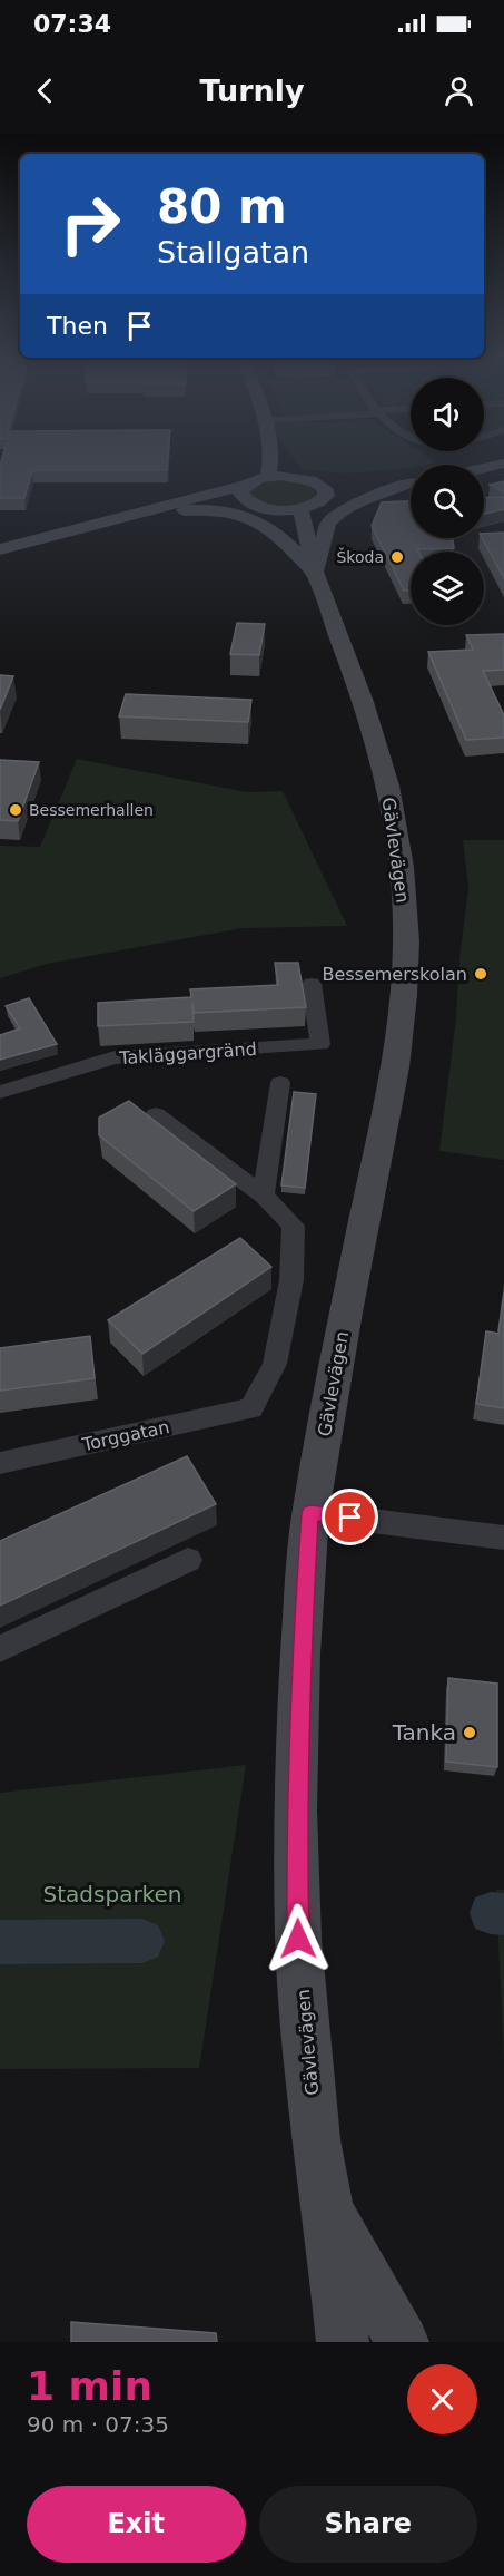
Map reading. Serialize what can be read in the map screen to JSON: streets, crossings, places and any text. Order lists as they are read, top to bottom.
{
  "streets": {
    "main road": ["Gävlevägen"],
    "street": ["Takläggargränd", "Torggatan"]
  },
  "parks": ["Stadsparken"],
  "places": [
    "Škoda",
    "Bessemerhallen",
    "Bessemerskolan",
    "Tanka"
  ],
  "page": {
    "status": "07:34",
    "header": "Turnly",
    "turn": ["80 m", "Stallgatan"],
    "then": "Then",
    "heading": ["1 min", "90 m · 07:35"],
    "buttons": ["Exit", "Share"]
  }
}
